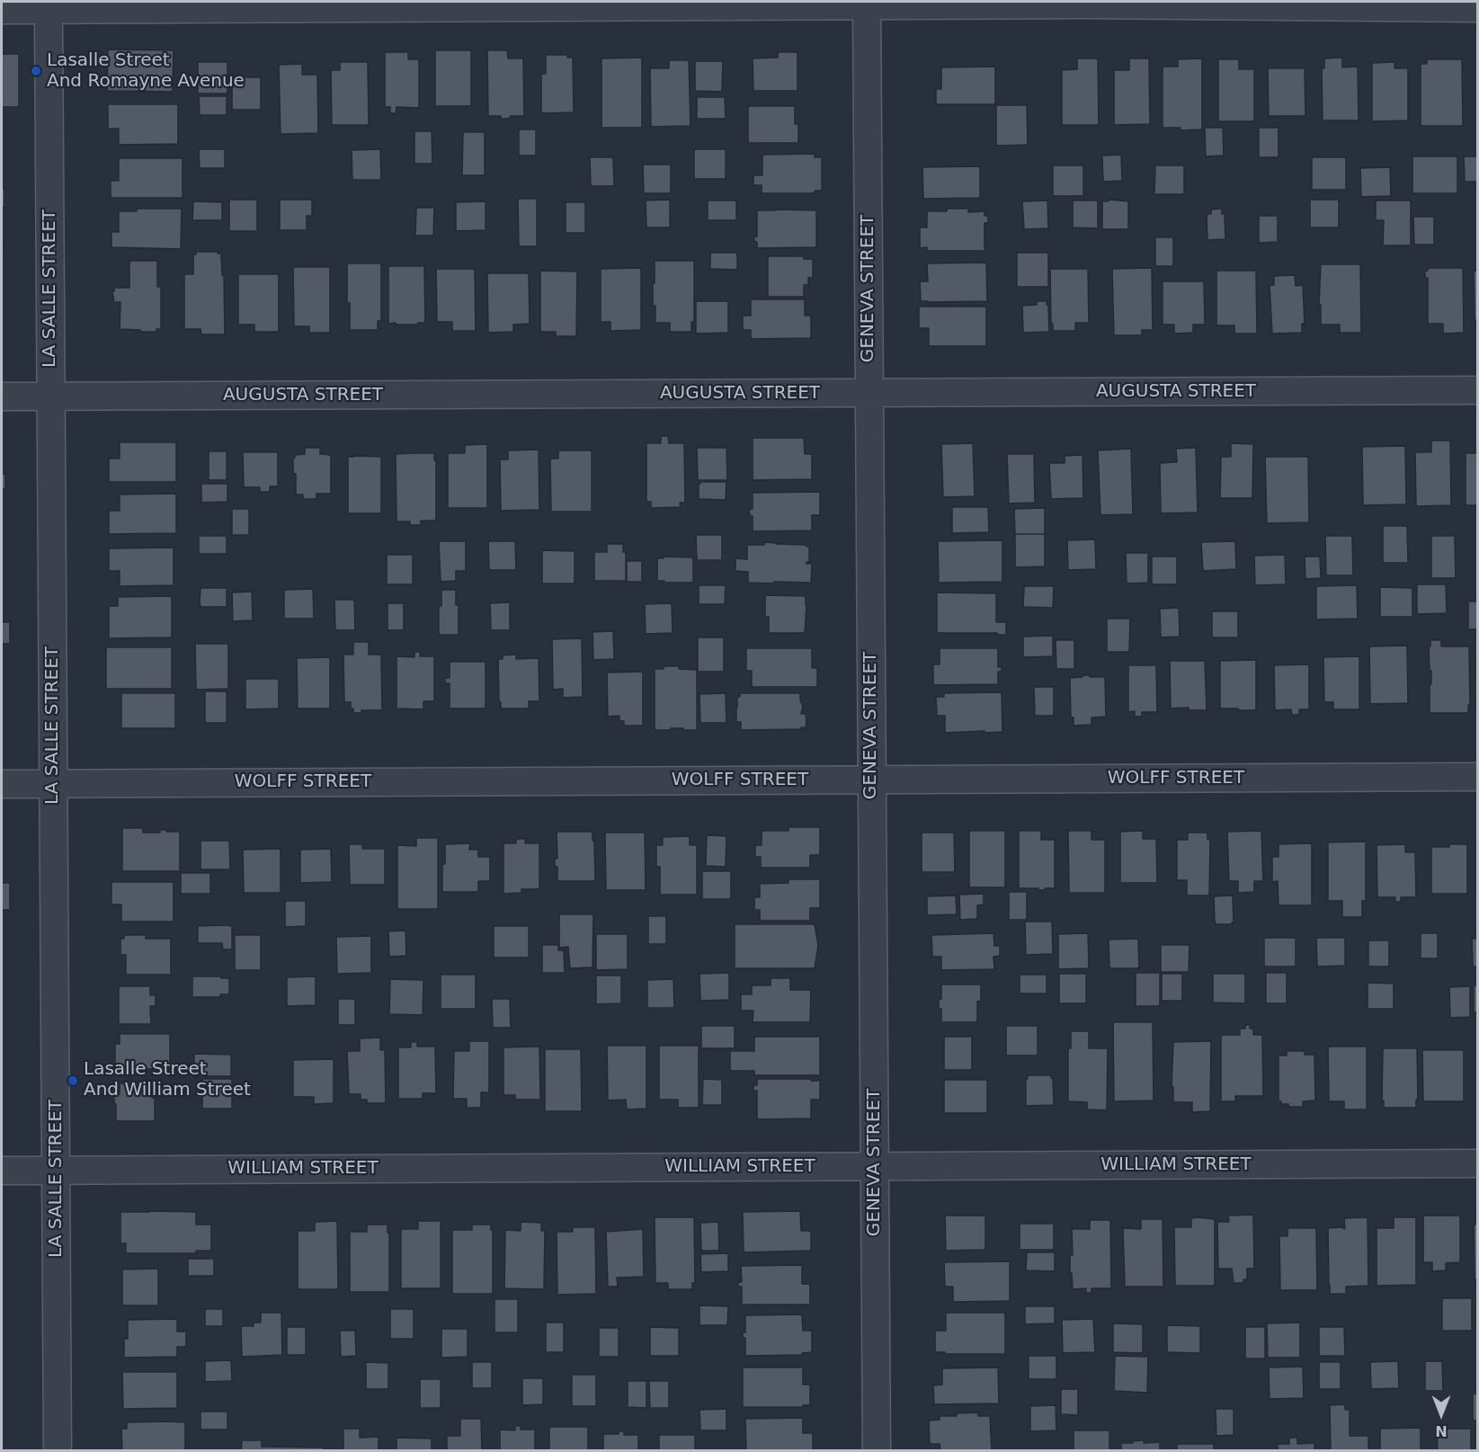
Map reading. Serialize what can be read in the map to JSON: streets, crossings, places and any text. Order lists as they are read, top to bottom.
{
  "streets": {
    "street": [
      "LA SALLE STREET",
      "GENEVA STREET",
      "AUGUSTA STREET",
      "WOLFF STREET",
      "WILLIAM STREET"
    ]
  },
  "crossings": [
    ["LA SALLE STREET", "AUGUSTA STREET"],
    ["LA SALLE STREET", "WOLFF STREET"],
    ["LA SALLE STREET", "WILLIAM STREET"],
    ["GENEVA STREET", "AUGUSTA STREET"],
    ["GENEVA STREET", "WOLFF STREET"],
    ["GENEVA STREET", "WILLIAM STREET"]
  ],
  "places": ["Lasalle Street And Romayne Avenue", "Lasalle Street And William Street"],
  "north": "bottom"
}
